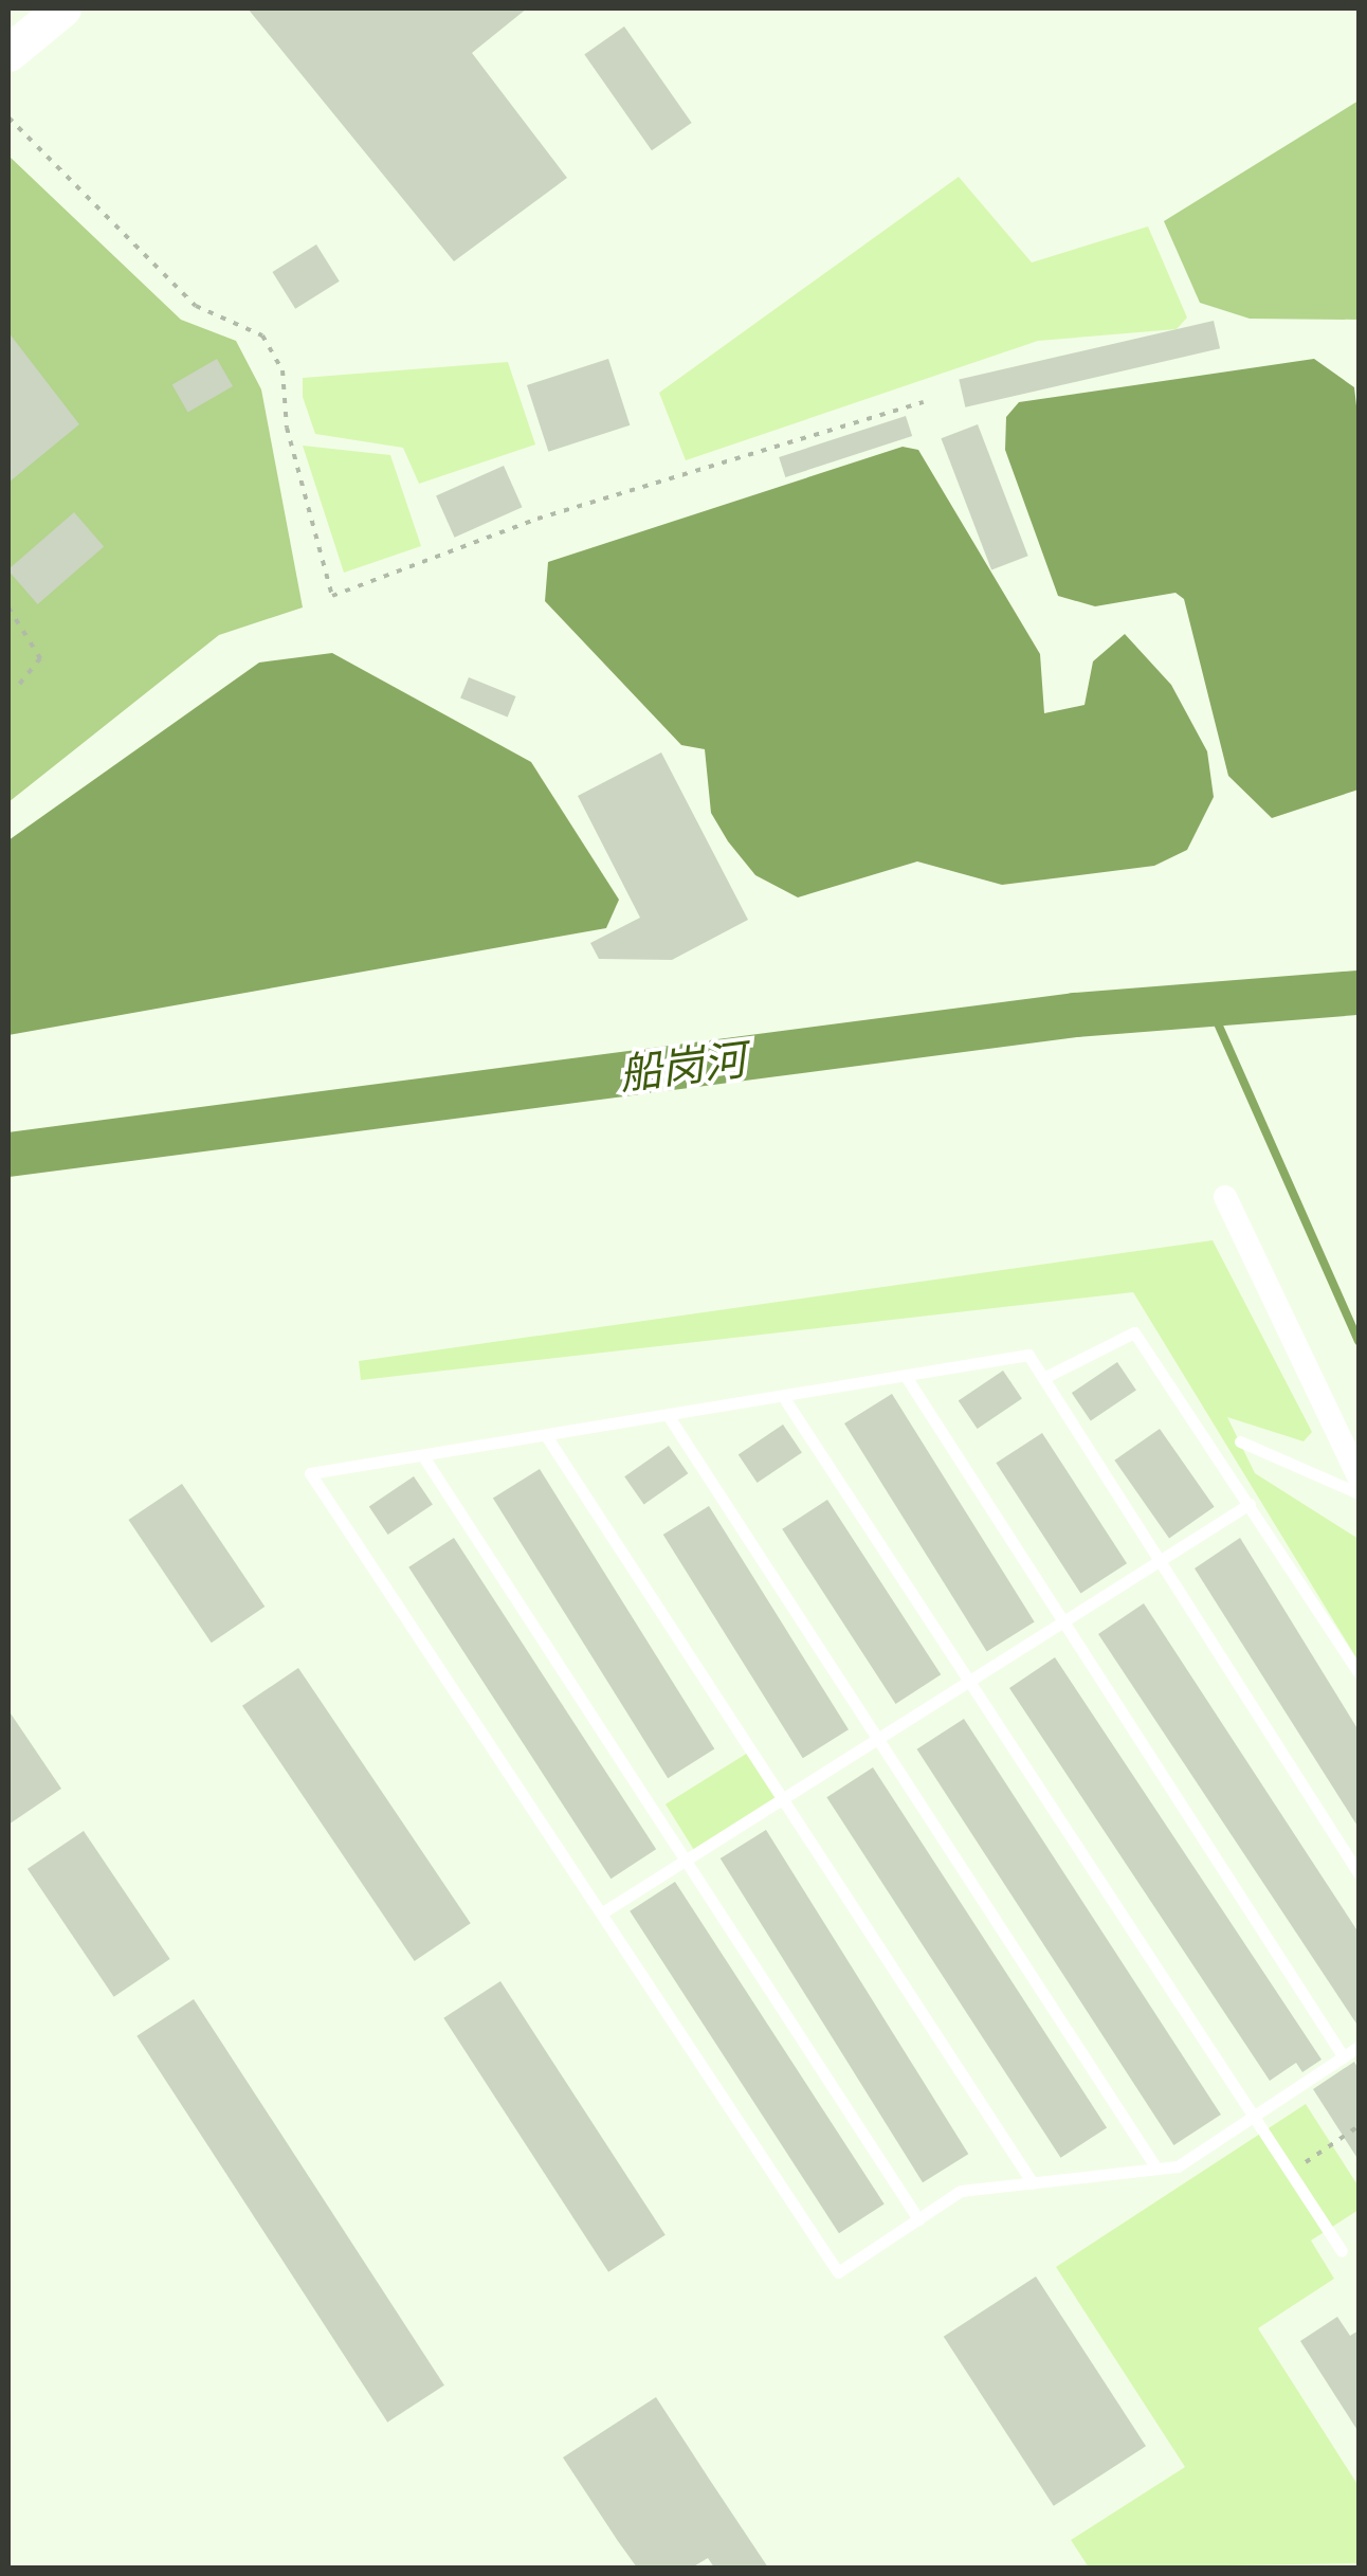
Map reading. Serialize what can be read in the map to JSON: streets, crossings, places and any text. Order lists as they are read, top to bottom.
{
  "water": ["船岗河"]
}
